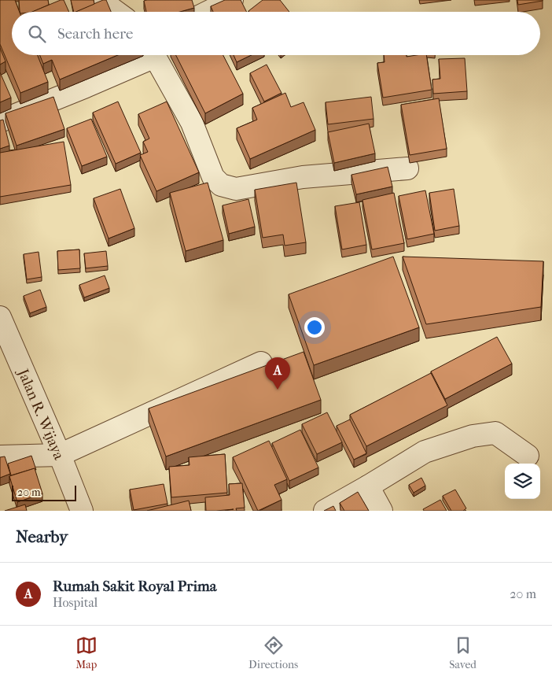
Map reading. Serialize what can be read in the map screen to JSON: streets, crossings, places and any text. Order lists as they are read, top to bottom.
{
  "streets": {
    "street": ["Jalan R. Wijaya"]
  },
  "scale_bar": "20 m",
  "page": {
    "search": "Search here",
    "pins": "A",
    "scale": "20 m",
    "heading": "Nearby",
    "list": [
      {
        "mark": "A",
        "name": "Rumah Sakit Royal Prima",
        "note": "Hospital",
        "value": "20 m"
      }
    ],
    "nav": ["Map", "Directions", "Saved"]
  }
}
